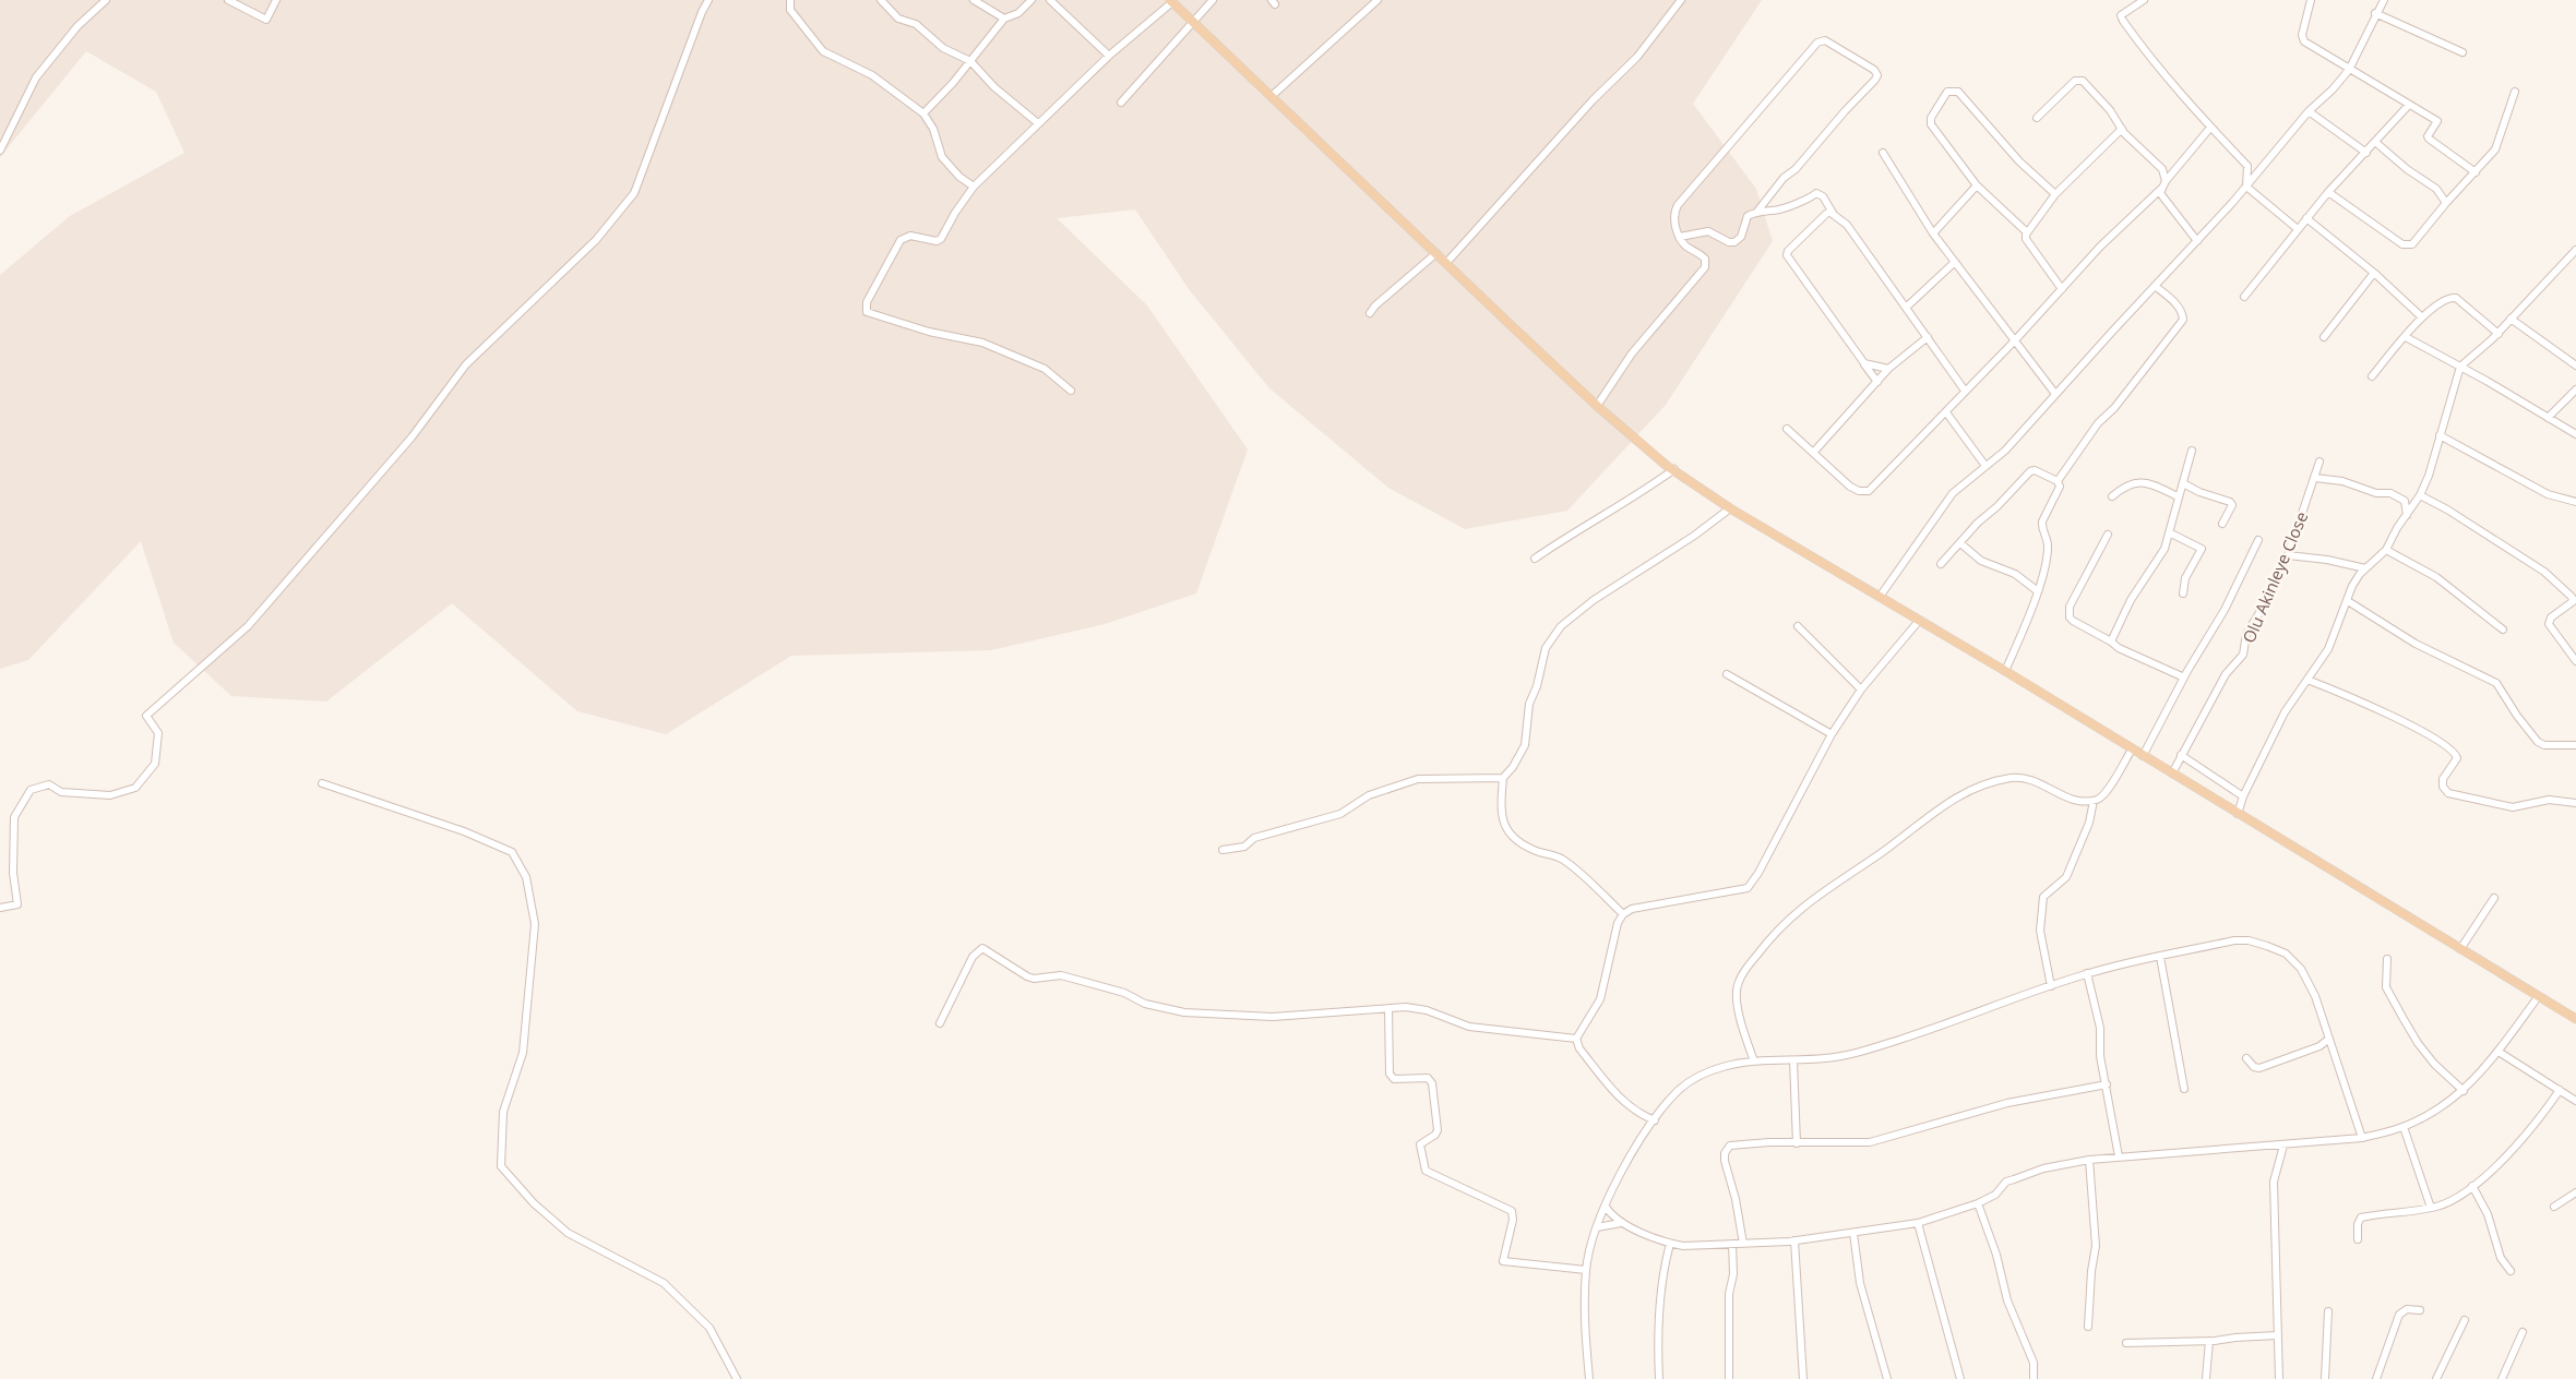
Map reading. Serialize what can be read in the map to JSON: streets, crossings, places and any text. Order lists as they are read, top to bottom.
{
  "streets": {
    "street": ["Olu Akinleye Close"]
  }
}
